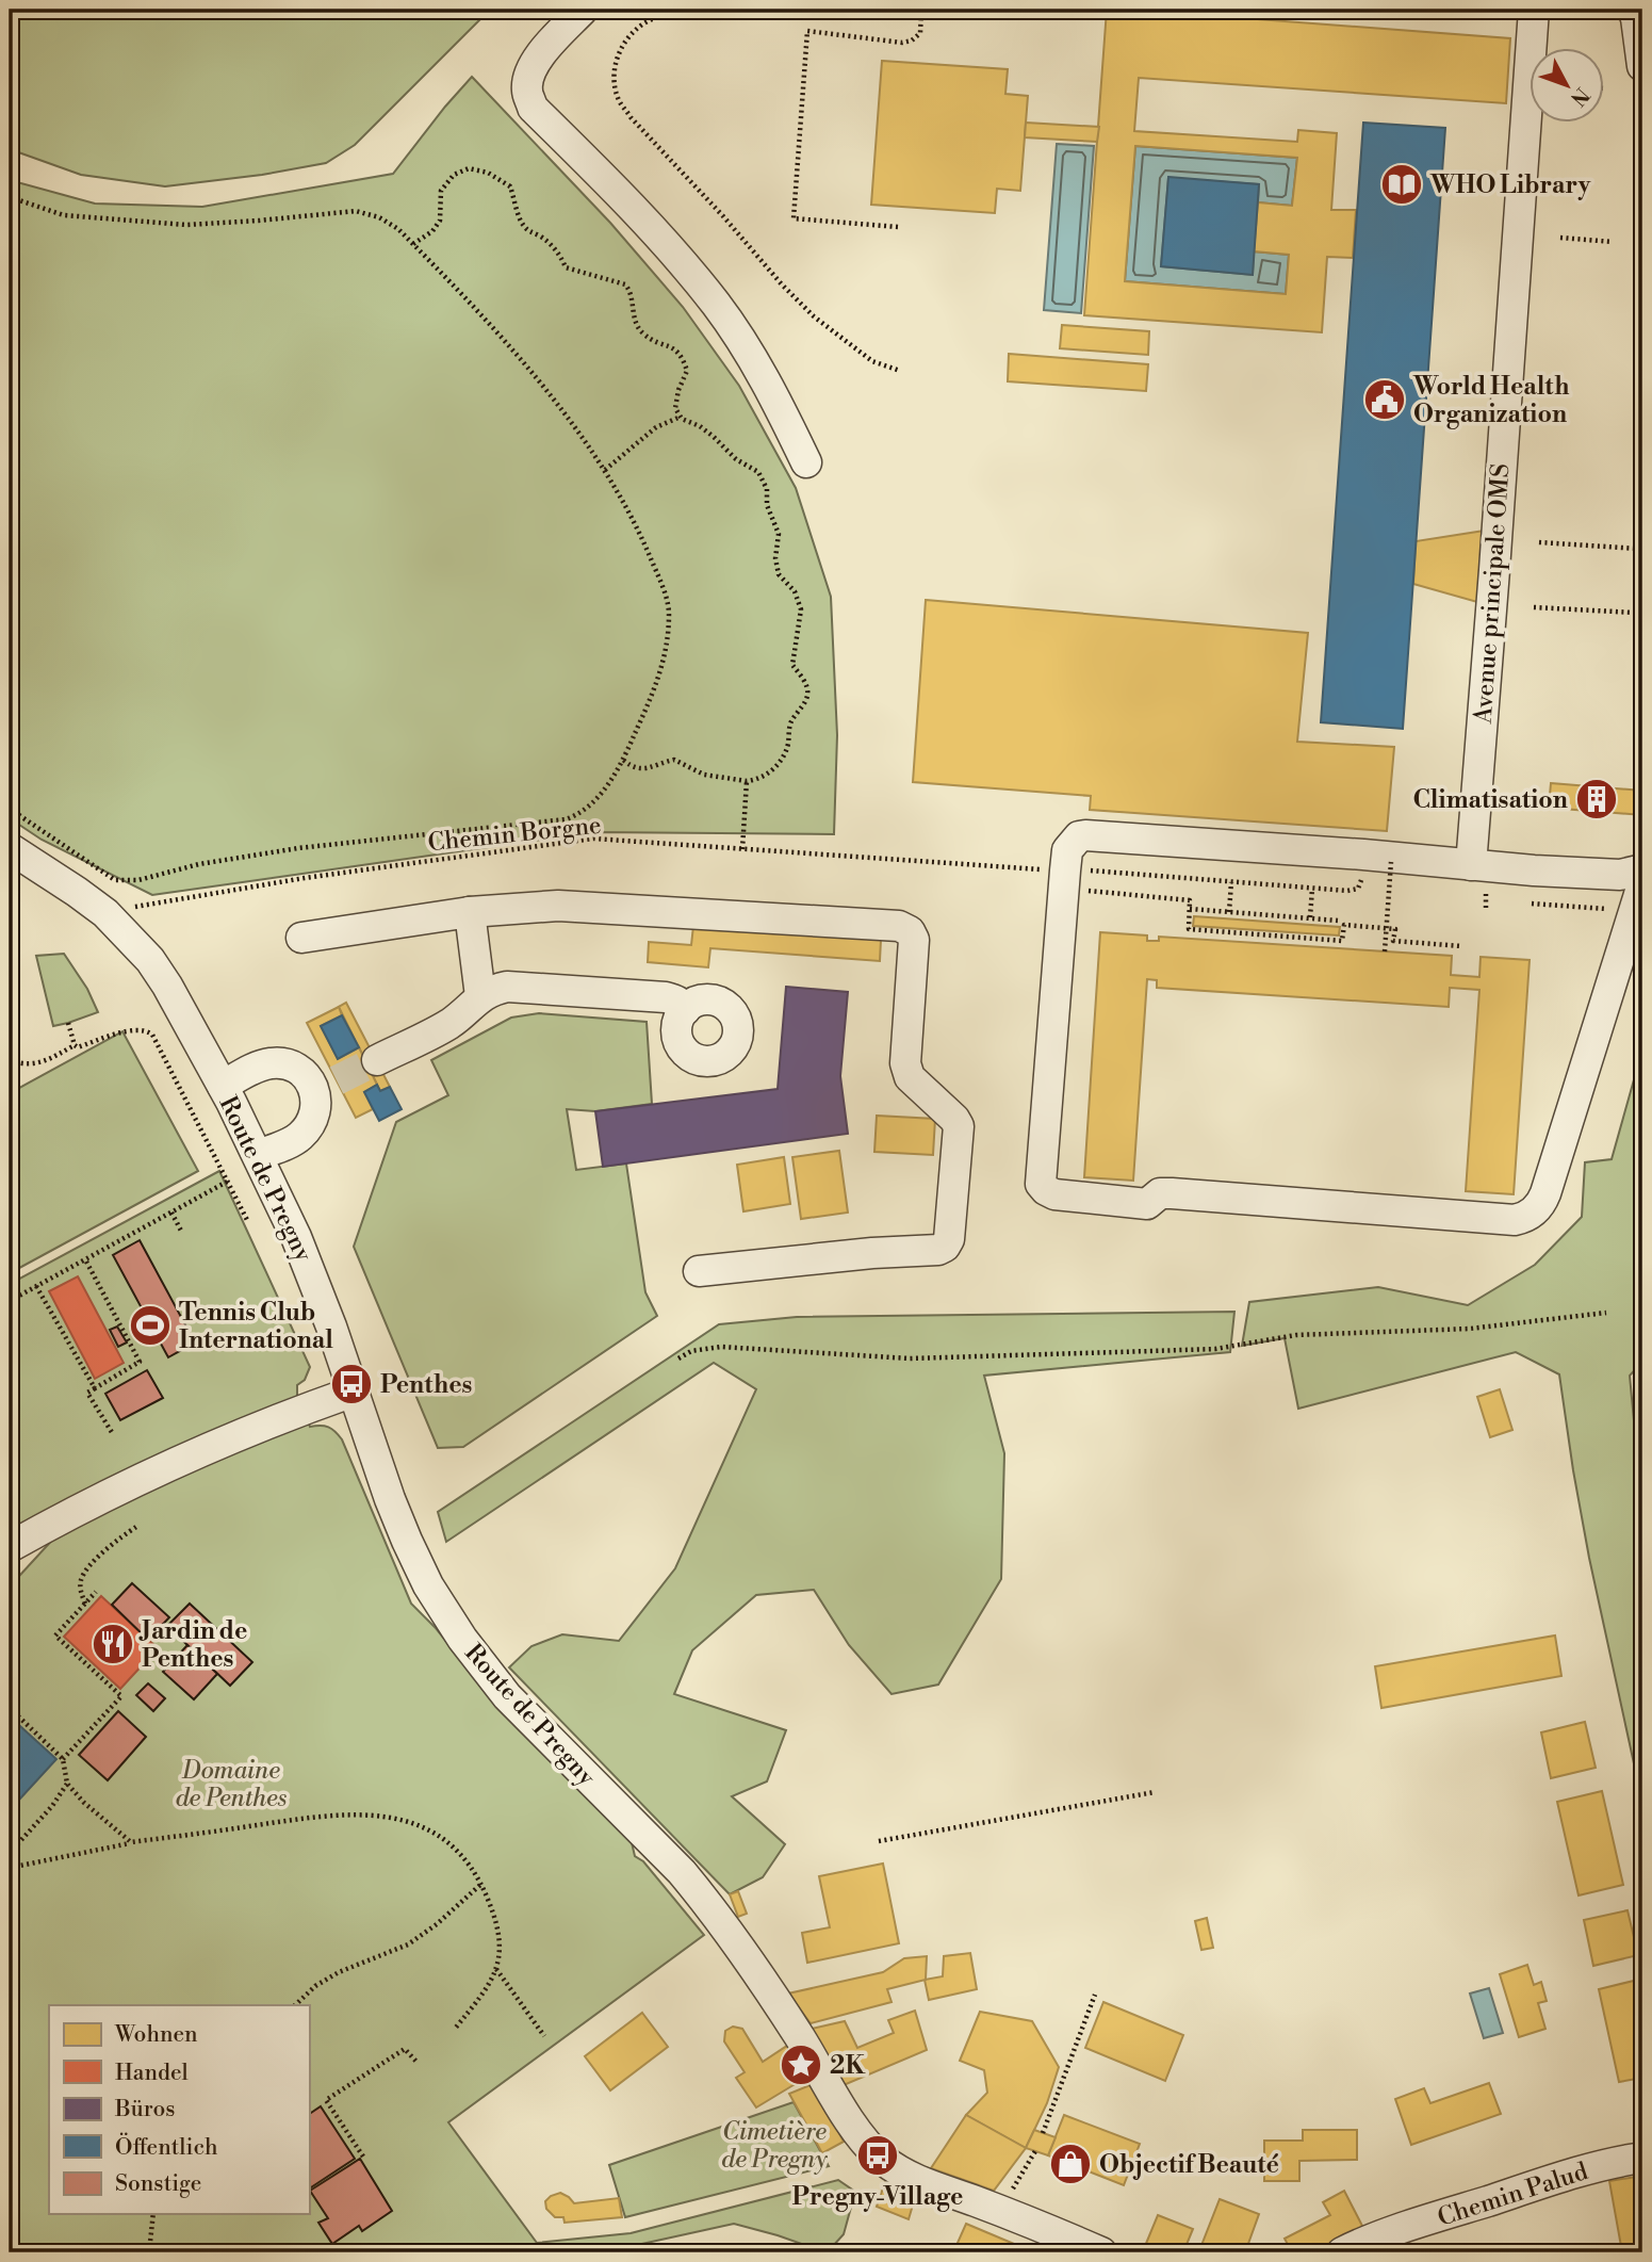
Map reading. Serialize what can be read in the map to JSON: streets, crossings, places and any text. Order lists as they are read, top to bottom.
{
  "streets": {
    "street": ["Avenue principale OMS", "Route de Pregny", "Chemin Palud"],
    "path": ["Chemin Borgne"]
  },
  "crossings": [
    ["Chemin Borgne", "Route de Pregny"]
  ],
  "parks": ["Domaine de Penthes", "Cimetière de Pregny"],
  "places": {
    "library": ["WHO Library"],
    "public building": ["World Health Organization"],
    "building": ["Climatisation"],
    "sports": ["Tennis Club International"],
    "bus stop": ["Penthes", "Pregny-Village"],
    "restaurant": ["Jardin de Penthes"],
    "place": ["2K"],
    "shop": ["Objectif Beauté"]
  },
  "legend": [
    "Wohnen",
    "Handel",
    "Büros",
    "Öffentlich",
    "Sonstige"
  ],
  "north": "bottom right"
}
